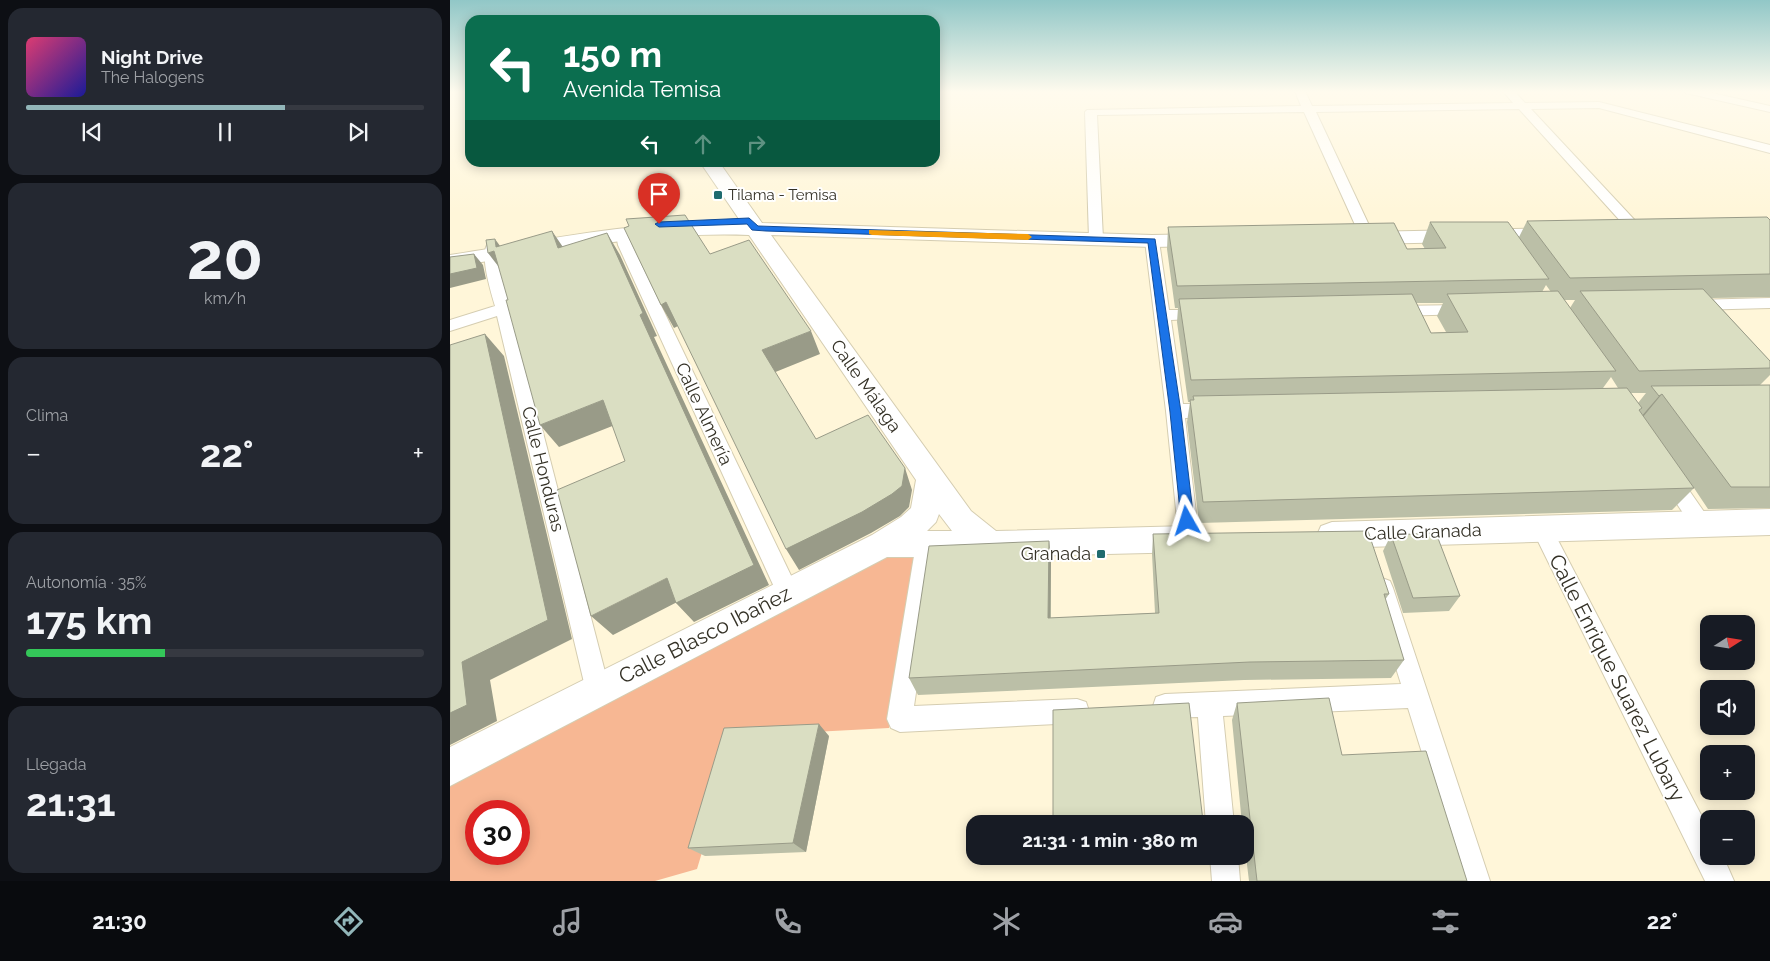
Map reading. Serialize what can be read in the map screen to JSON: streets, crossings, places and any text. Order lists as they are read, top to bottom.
{
  "streets": {
    "street": [
      "Calle Málaga",
      "Calle Almería",
      "Calle Honduras",
      "Calle Granada",
      "Calle Blasco Ibañez",
      "Calle Enrique Suarez Lubary"
    ]
  },
  "crossings": [
    ["Calle Málaga", "Calle Blasco Ibañez"],
    ["Calle Almería", "Calle Blasco Ibañez"],
    ["Calle Honduras", "Calle Blasco Ibañez"],
    ["Calle Granada", "Calle Enrique Suarez Lubary"]
  ],
  "places": {
    "transit": ["Tilama - Temisa", "Granada"]
  },
  "north": "right",
  "page": {
    "turn": ["150 m", "Avenida Temisa"],
    "song": ["Night Drive", "The Halogens"],
    "tile": [
      ["20", "km/h"],
      "Clima",
      ["Autonomía · 35%", "175 km"],
      ["Llegada", "21:31"]
    ],
    "heat": ["−", "22°", "+"],
    "map_buttons": ["+", "−"],
    "limit": "30",
    "trip": "21:31 · 1 min · 380 m",
    "tabs": ["21:30", "22°"]
  }
}
